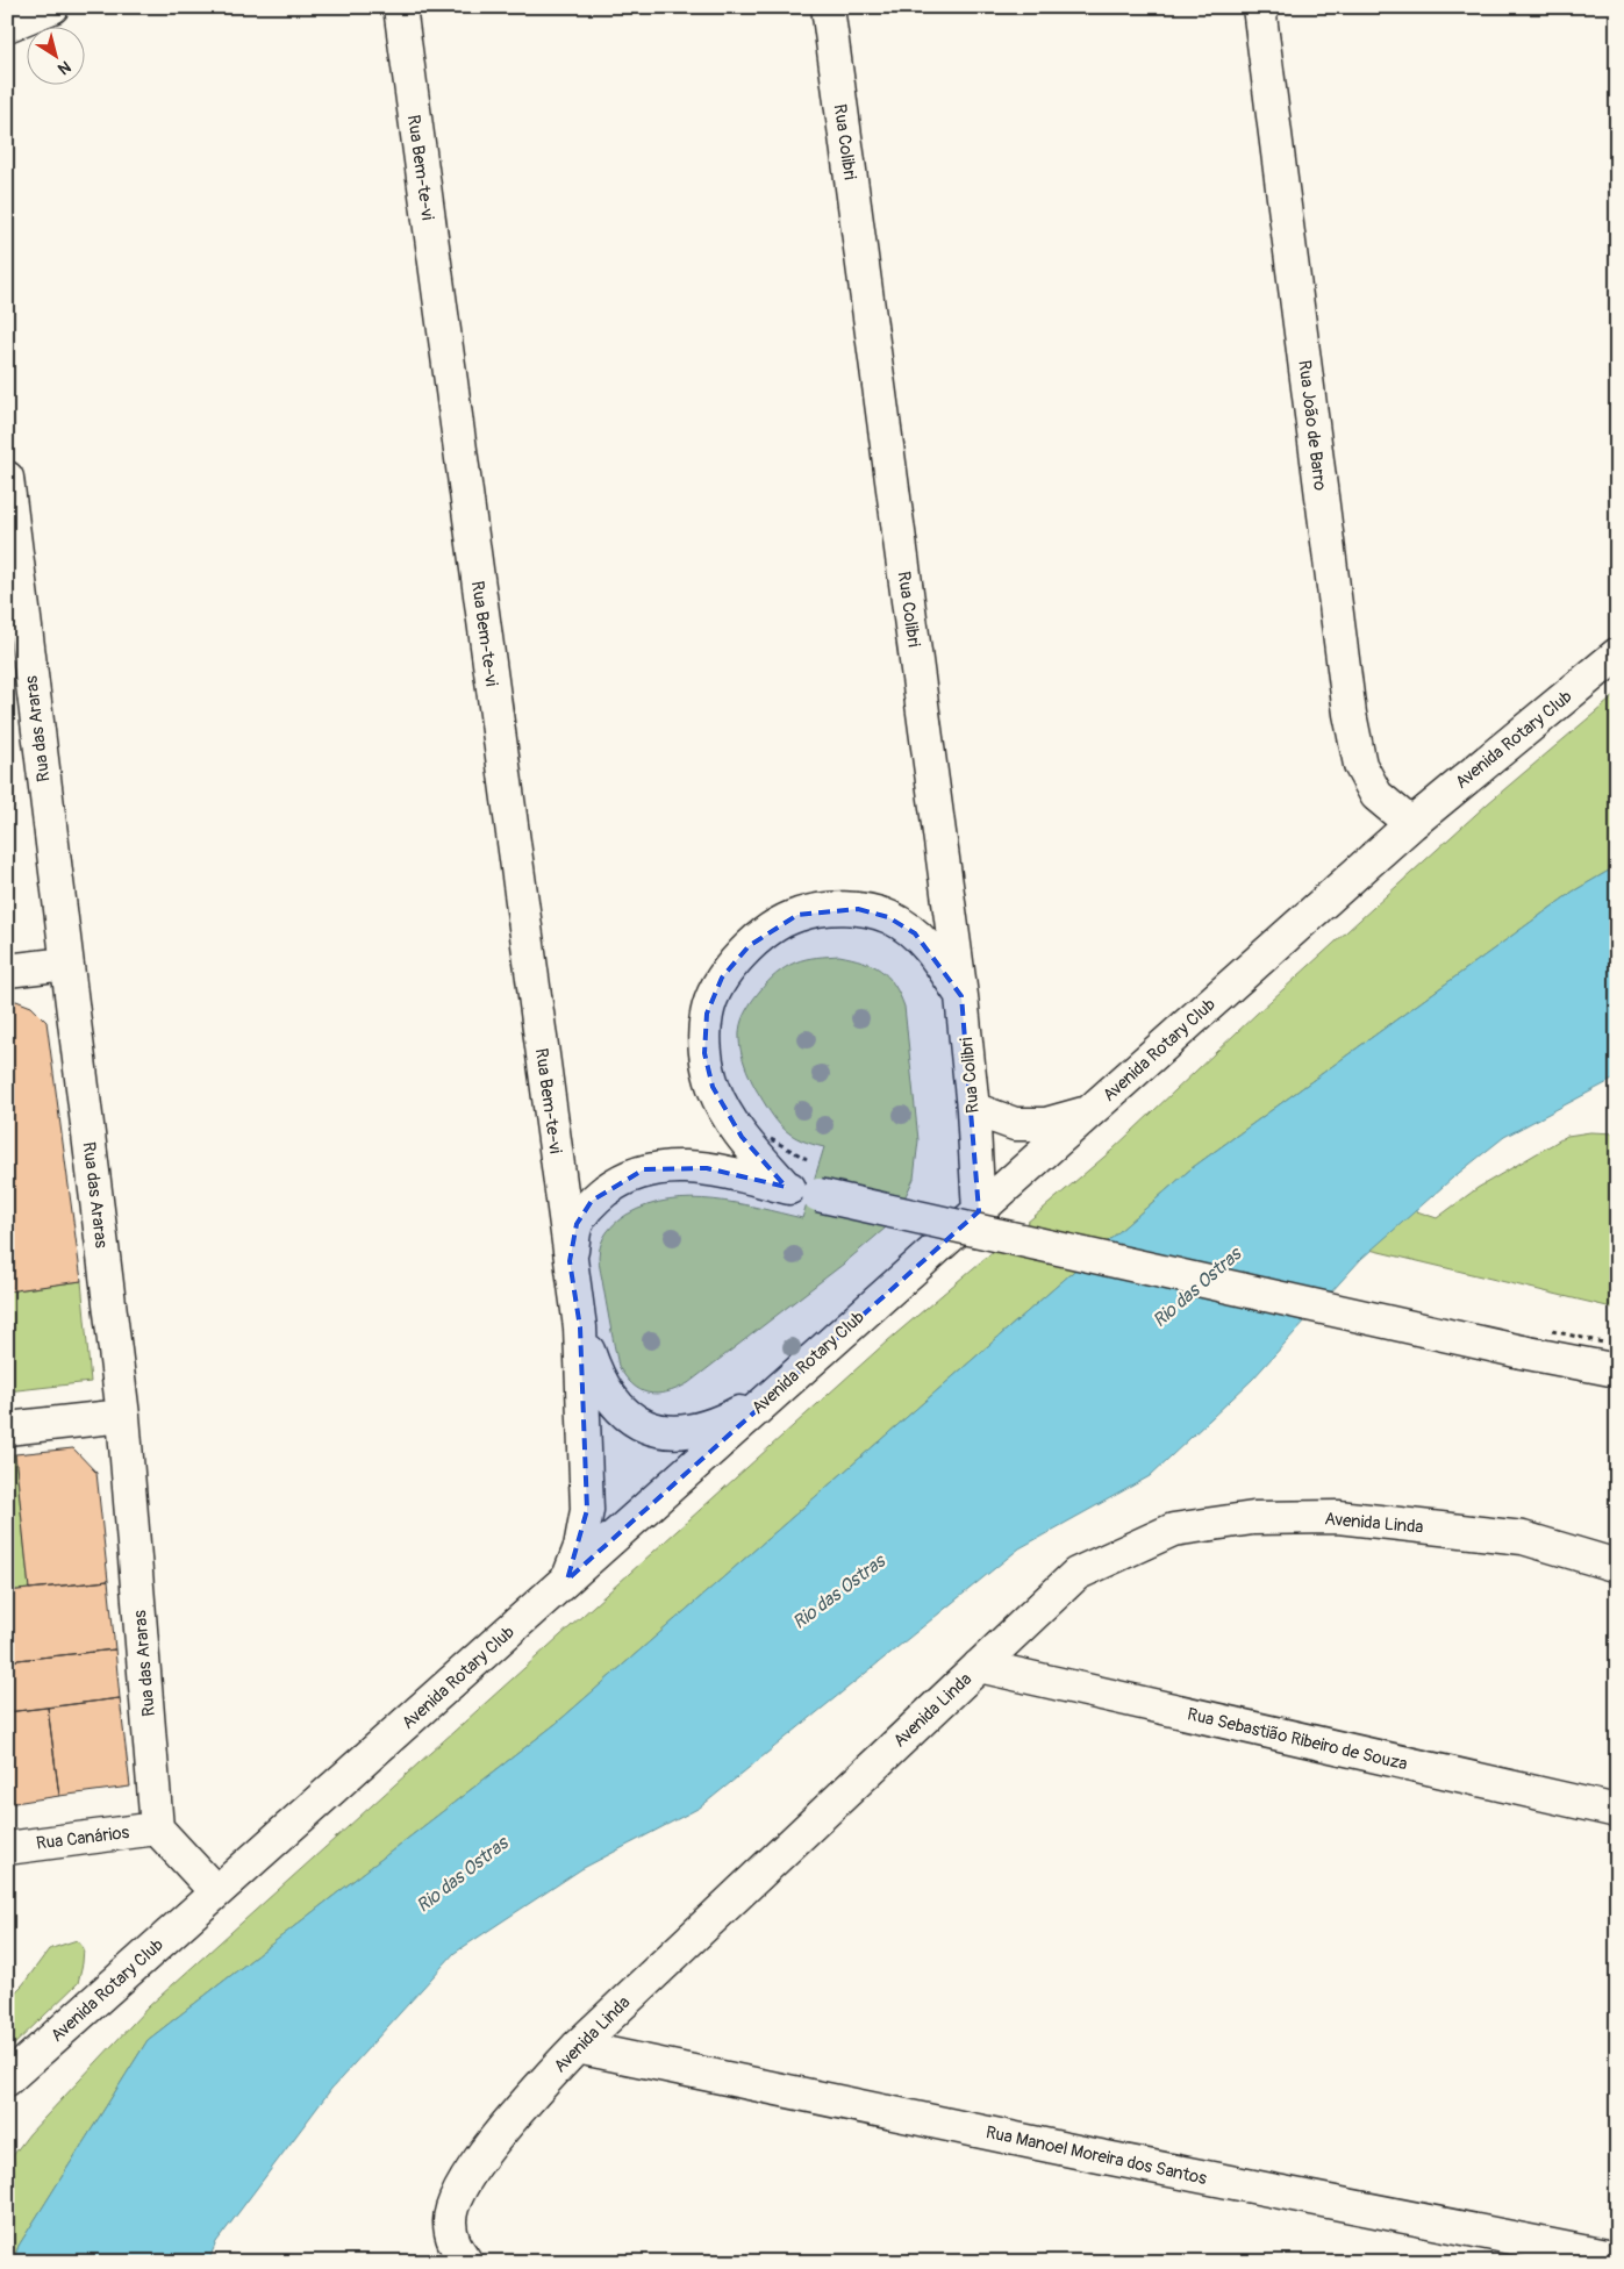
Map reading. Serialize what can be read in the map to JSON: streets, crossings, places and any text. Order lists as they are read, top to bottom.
{
  "streets": {
    "street": [
      "Rua Colibri",
      "Rua Bem-te-vi",
      "Rua João de Barro",
      "Rua das Araras",
      "Avenida Rotary Club",
      "Avenida Linda",
      "Rua Sebastião Ribeiro de Souza",
      "Rua Canários",
      "Rua Manoel Moreira dos Santos"
    ]
  },
  "crossings": [
    ["Rua Colibri", "Avenida Rotary Club"],
    ["Rua João de Barro", "Avenida Rotary Club"],
    ["Rua das Araras", "Rua Canários"],
    ["Avenida Linda", "Rua Sebastião Ribeiro de Souza"],
    ["Avenida Linda", "Rua Manoel Moreira dos Santos"]
  ],
  "water": ["Rio das Ostras"],
  "north": "bottom right"
}
